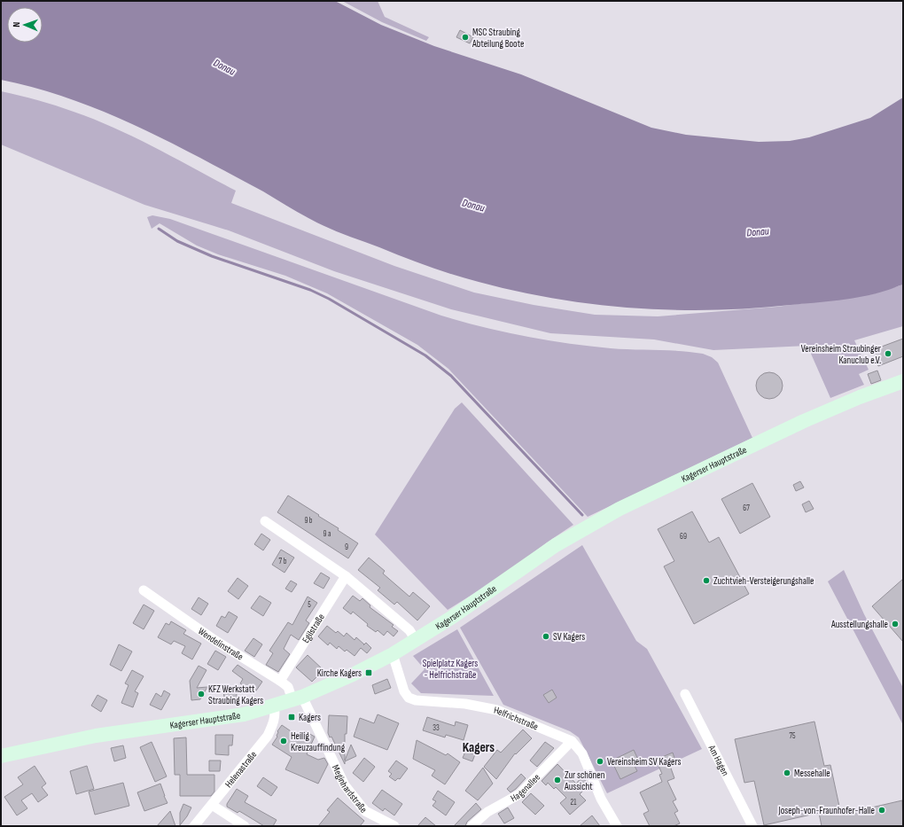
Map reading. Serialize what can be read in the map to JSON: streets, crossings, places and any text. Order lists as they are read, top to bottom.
{
  "streets": {
    "street": [
      "Kagerser Hauptstraße",
      "Egilstraße",
      "Wendelinstraße",
      "Helfrichstraße",
      "Am Hagen",
      "Helenastraße",
      "Hagenallee",
      "Meginhardstraße"
    ]
  },
  "crossings": [
    ["Kagerser Hauptstraße", "Wendelinstraße"],
    ["Kagerser Hauptstraße", "Helfrichstraße"],
    ["Kagerser Hauptstraße", "Helenastraße"],
    ["Kagerser Hauptstraße", "Meginhardstraße"],
    ["Egilstraße", "Wendelinstraße"],
    ["Wendelinstraße", "Meginhardstraße"],
    ["Helfrichstraße", "Hagenallee"]
  ],
  "districts": ["Kagers"],
  "water": ["Donau"],
  "parks": ["Spielplatz Kagers - Helfrichstraße"],
  "places": {
    "other": [
      "MSC Straubing Abteilung Boote",
      "Vereinsheim Straubinger Kanuclub e.V.",
      "Zuchtvieh-Versteigerungshalle",
      "Ausstellungshalle",
      "SV Kagers",
      "KFZ Werkstatt Straubing Kagers",
      "Heilig Kreuzauffindung",
      "Vereinsheim SV Kagers",
      "Messehalle",
      "Zur schönen Aussicht",
      "Joseph-von-Fraunhofer-Halle"
    ],
    "transit": ["Kirche Kagers", "Kagers"]
  },
  "house_numbers": [
    "67",
    "9 b",
    "9 a",
    "69",
    "9",
    "7 b",
    "5",
    "33",
    "75",
    "21"
  ],
  "north": "left"
}
